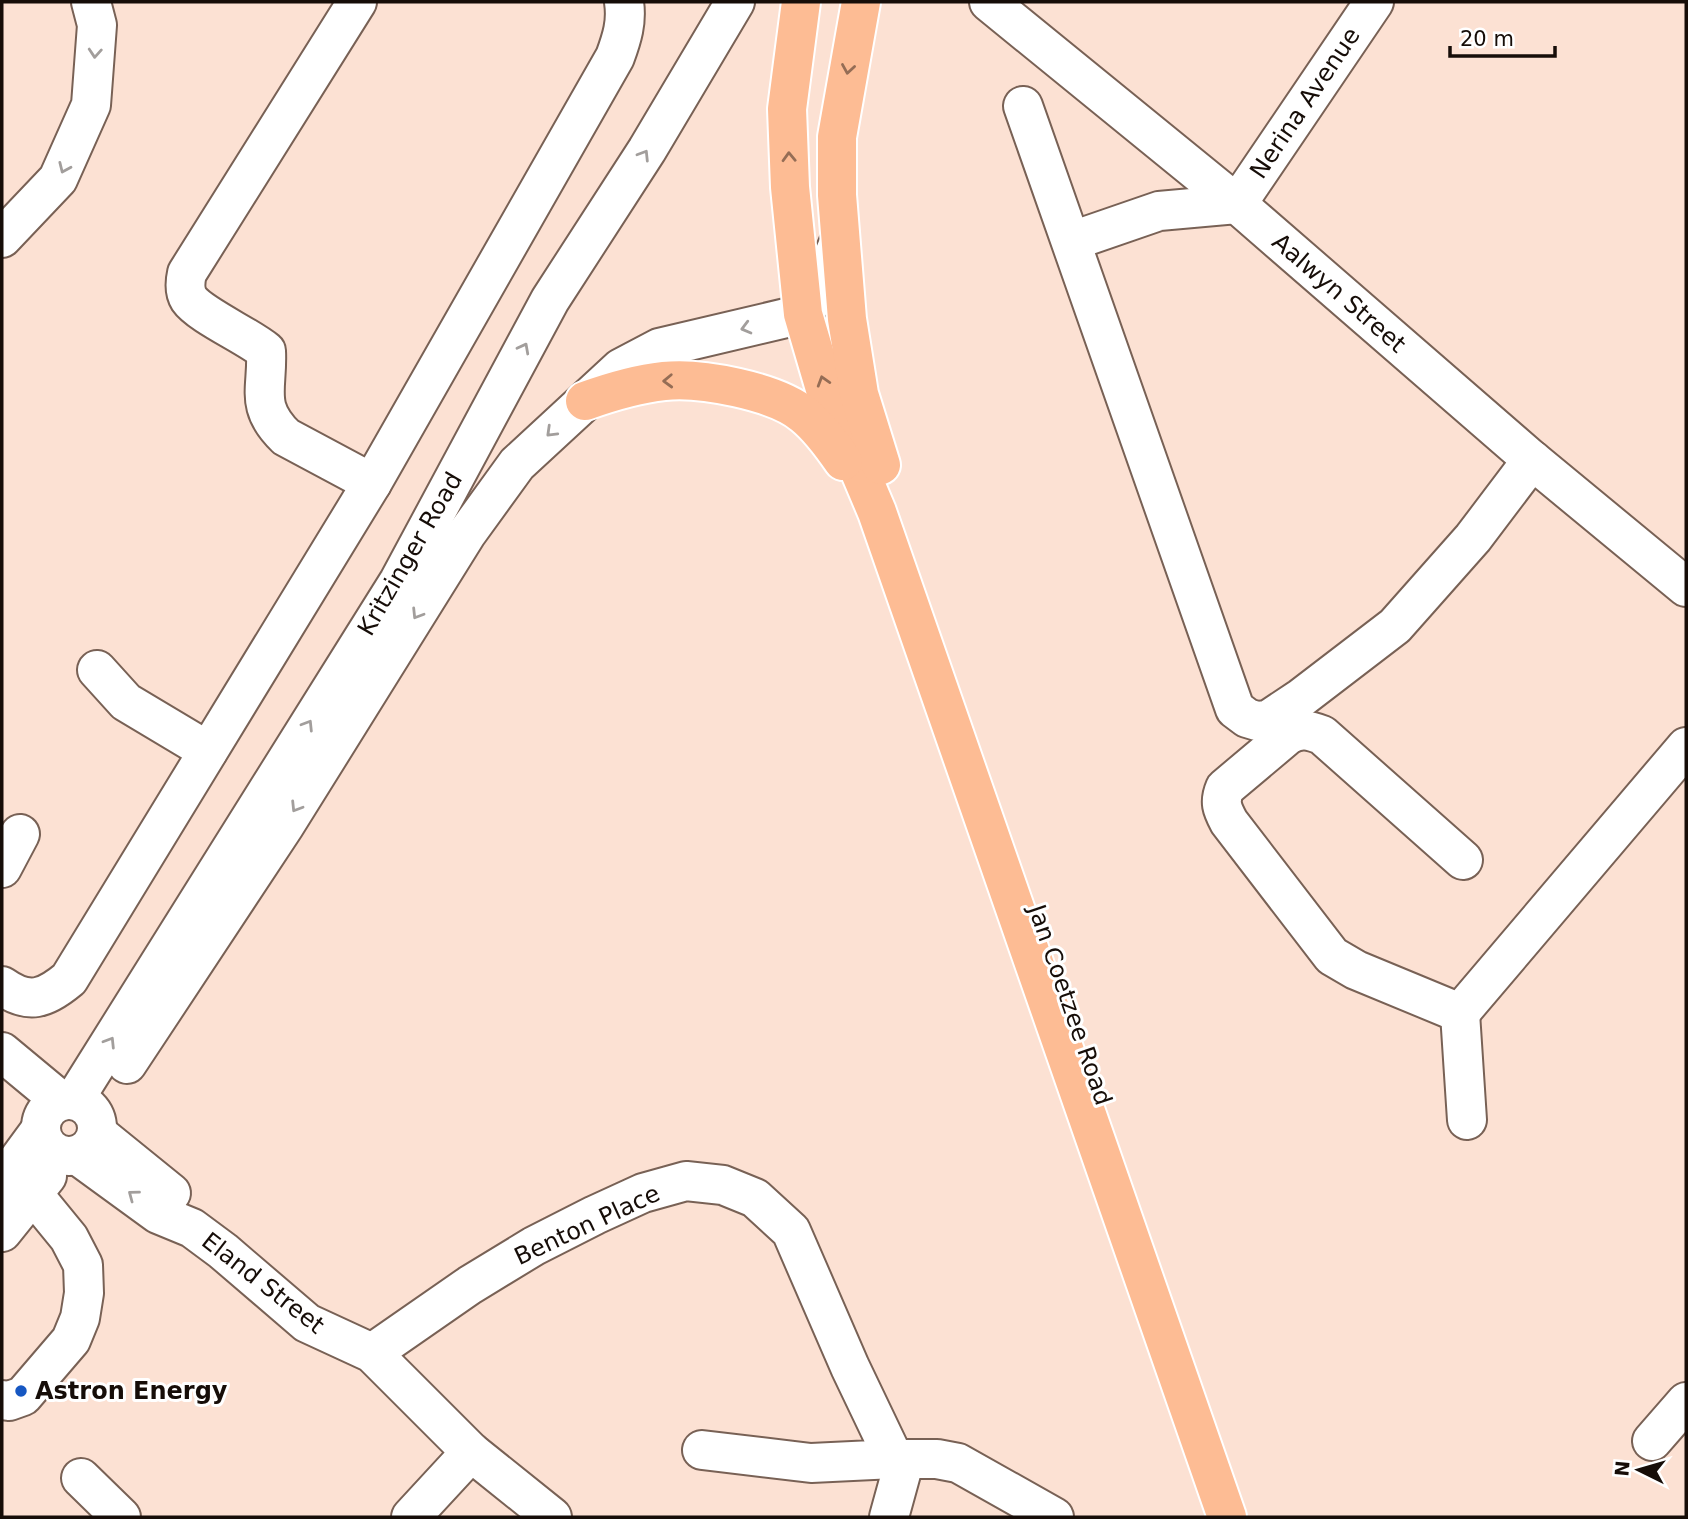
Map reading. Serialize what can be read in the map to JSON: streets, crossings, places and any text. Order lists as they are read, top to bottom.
{
  "streets": {
    "main road": ["Jan Coetzee Road"],
    "street": [
      "Nerina Avenue",
      "Aalwyn Street",
      "Kritzinger Road",
      "Benton Place",
      "Eland Street"
    ]
  },
  "crossings": [
    ["Nerina Avenue", "Aalwyn Street"],
    ["Kritzinger Road", "Eland Street"],
    ["Benton Place", "Eland Street"]
  ],
  "places": ["Astron Energy"],
  "scale_bar": "20 m",
  "north": "left"
}
